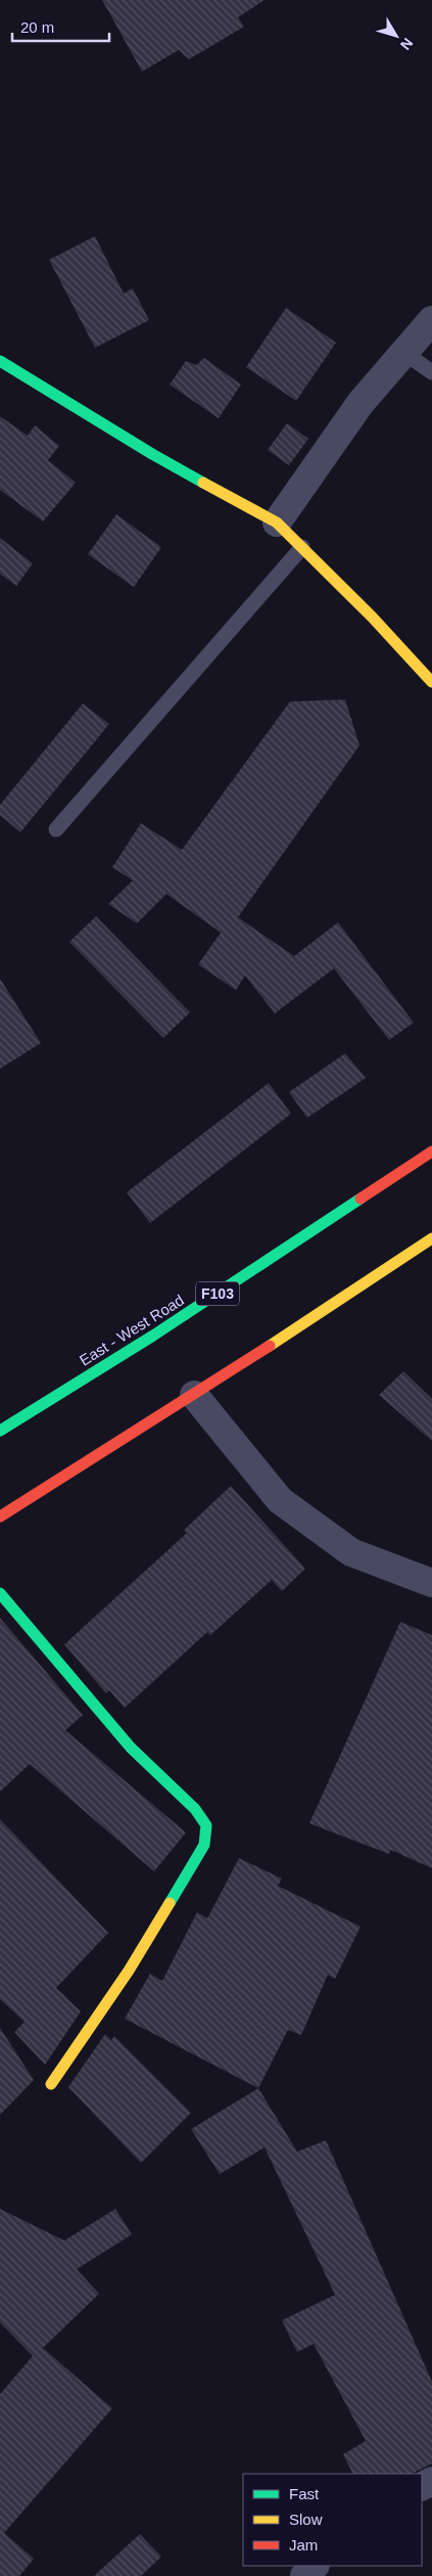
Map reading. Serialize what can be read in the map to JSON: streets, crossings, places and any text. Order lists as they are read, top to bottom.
{
  "streets": {
    "street": ["F103", "East - West Road"]
  },
  "legend": ["Fast", "Slow", "Jam"],
  "scale_bar": "20 m",
  "north": "bottom right"
}
